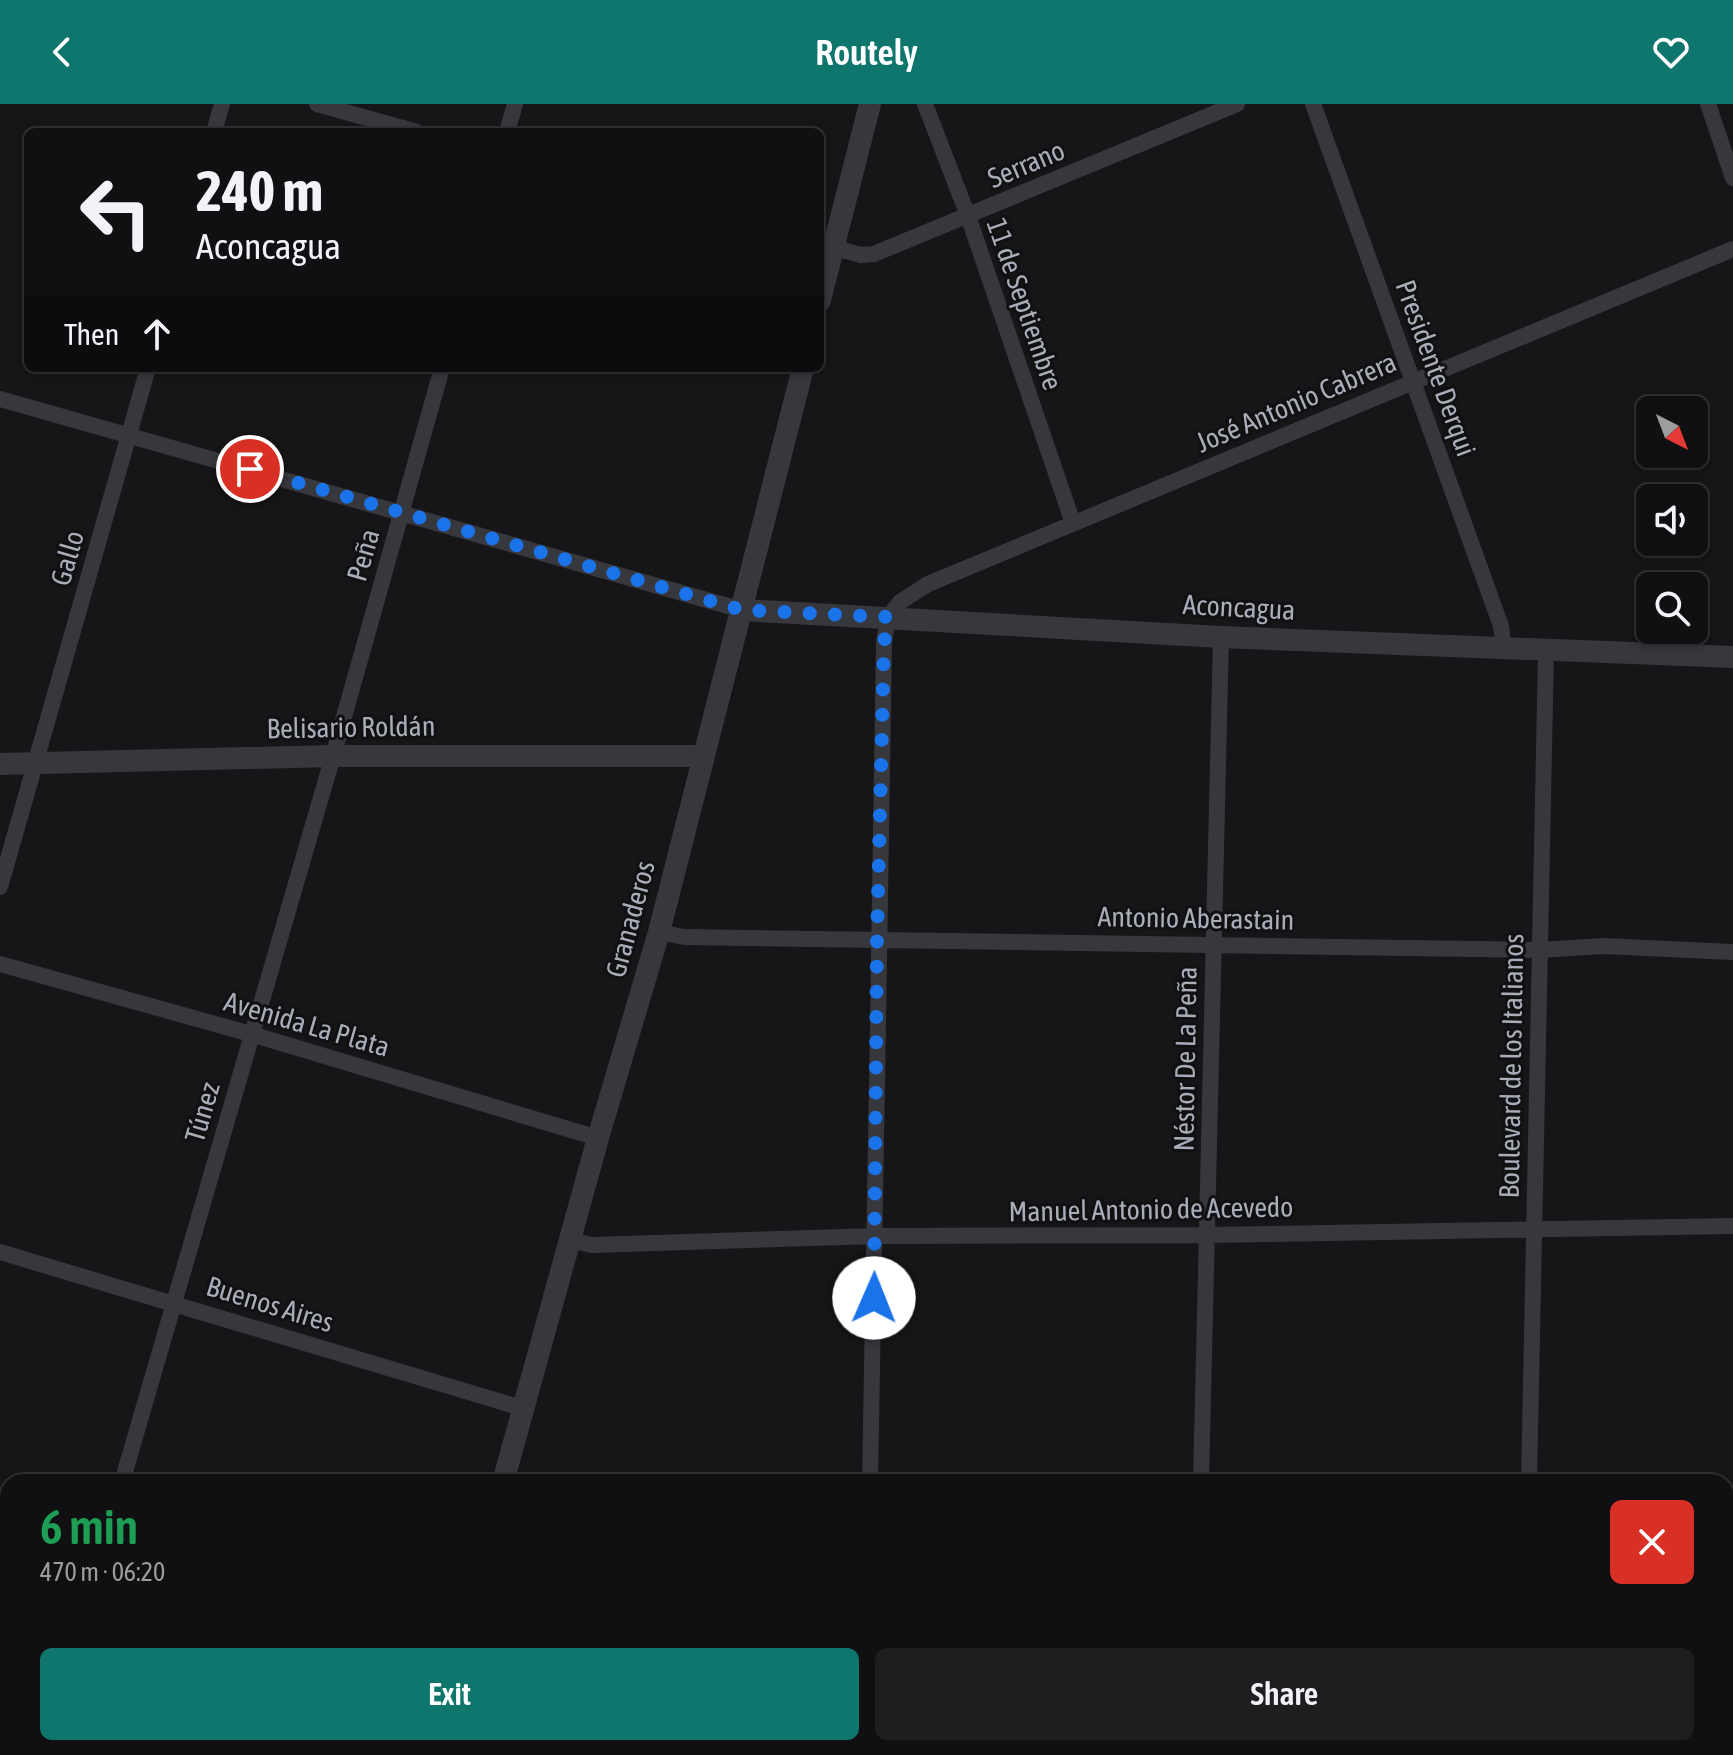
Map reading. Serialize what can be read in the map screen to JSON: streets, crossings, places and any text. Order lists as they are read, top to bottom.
{
  "streets": {
    "street": [
      "Serrano",
      "11 de Septiembre",
      "Presidente Derqui",
      "José Antonio Cabrera",
      "Peña",
      "Gallo",
      "Aconcagua",
      "Belisario Roldán",
      "Antonio Aberastain",
      "Granaderos",
      "Avenida La Plata",
      "Néstor De La Peña",
      "Boulevard de los Italianos",
      "Túnez",
      "Manuel Antonio de Acevedo",
      "Buenos Aires"
    ]
  },
  "crossings": [
    ["Serrano", "11 de Septiembre"],
    ["11 de Septiembre", "José Antonio Cabrera"],
    ["Presidente Derqui", "José Antonio Cabrera"],
    ["Presidente Derqui", "Aconcagua"],
    ["José Antonio Cabrera", "Aconcagua"],
    ["Peña", "Belisario Roldán"],
    ["Peña", "Túnez"],
    ["Gallo", "Belisario Roldán"],
    ["Aconcagua", "Granaderos"],
    ["Aconcagua", "Néstor De La Peña"],
    ["Aconcagua", "Boulevard de los Italianos"],
    ["Belisario Roldán", "Granaderos"],
    ["Belisario Roldán", "Túnez"],
    ["Antonio Aberastain", "Granaderos"],
    ["Antonio Aberastain", "Néstor De La Peña"],
    ["Antonio Aberastain", "Boulevard de los Italianos"],
    ["Granaderos", "Avenida La Plata"],
    ["Granaderos", "Manuel Antonio de Acevedo"],
    ["Granaderos", "Buenos Aires"],
    ["Avenida La Plata", "Túnez"],
    ["Néstor De La Peña", "Manuel Antonio de Acevedo"],
    ["Boulevard de los Italianos", "Manuel Antonio de Acevedo"],
    ["Túnez", "Buenos Aires"]
  ],
  "north": "bottom right",
  "page": {
    "header": "Routely",
    "turn": ["240 m", "Aconcagua"],
    "then": "Then",
    "heading": ["6 min", "470 m · 06:20"],
    "buttons": ["Exit", "Share"]
  }
}
